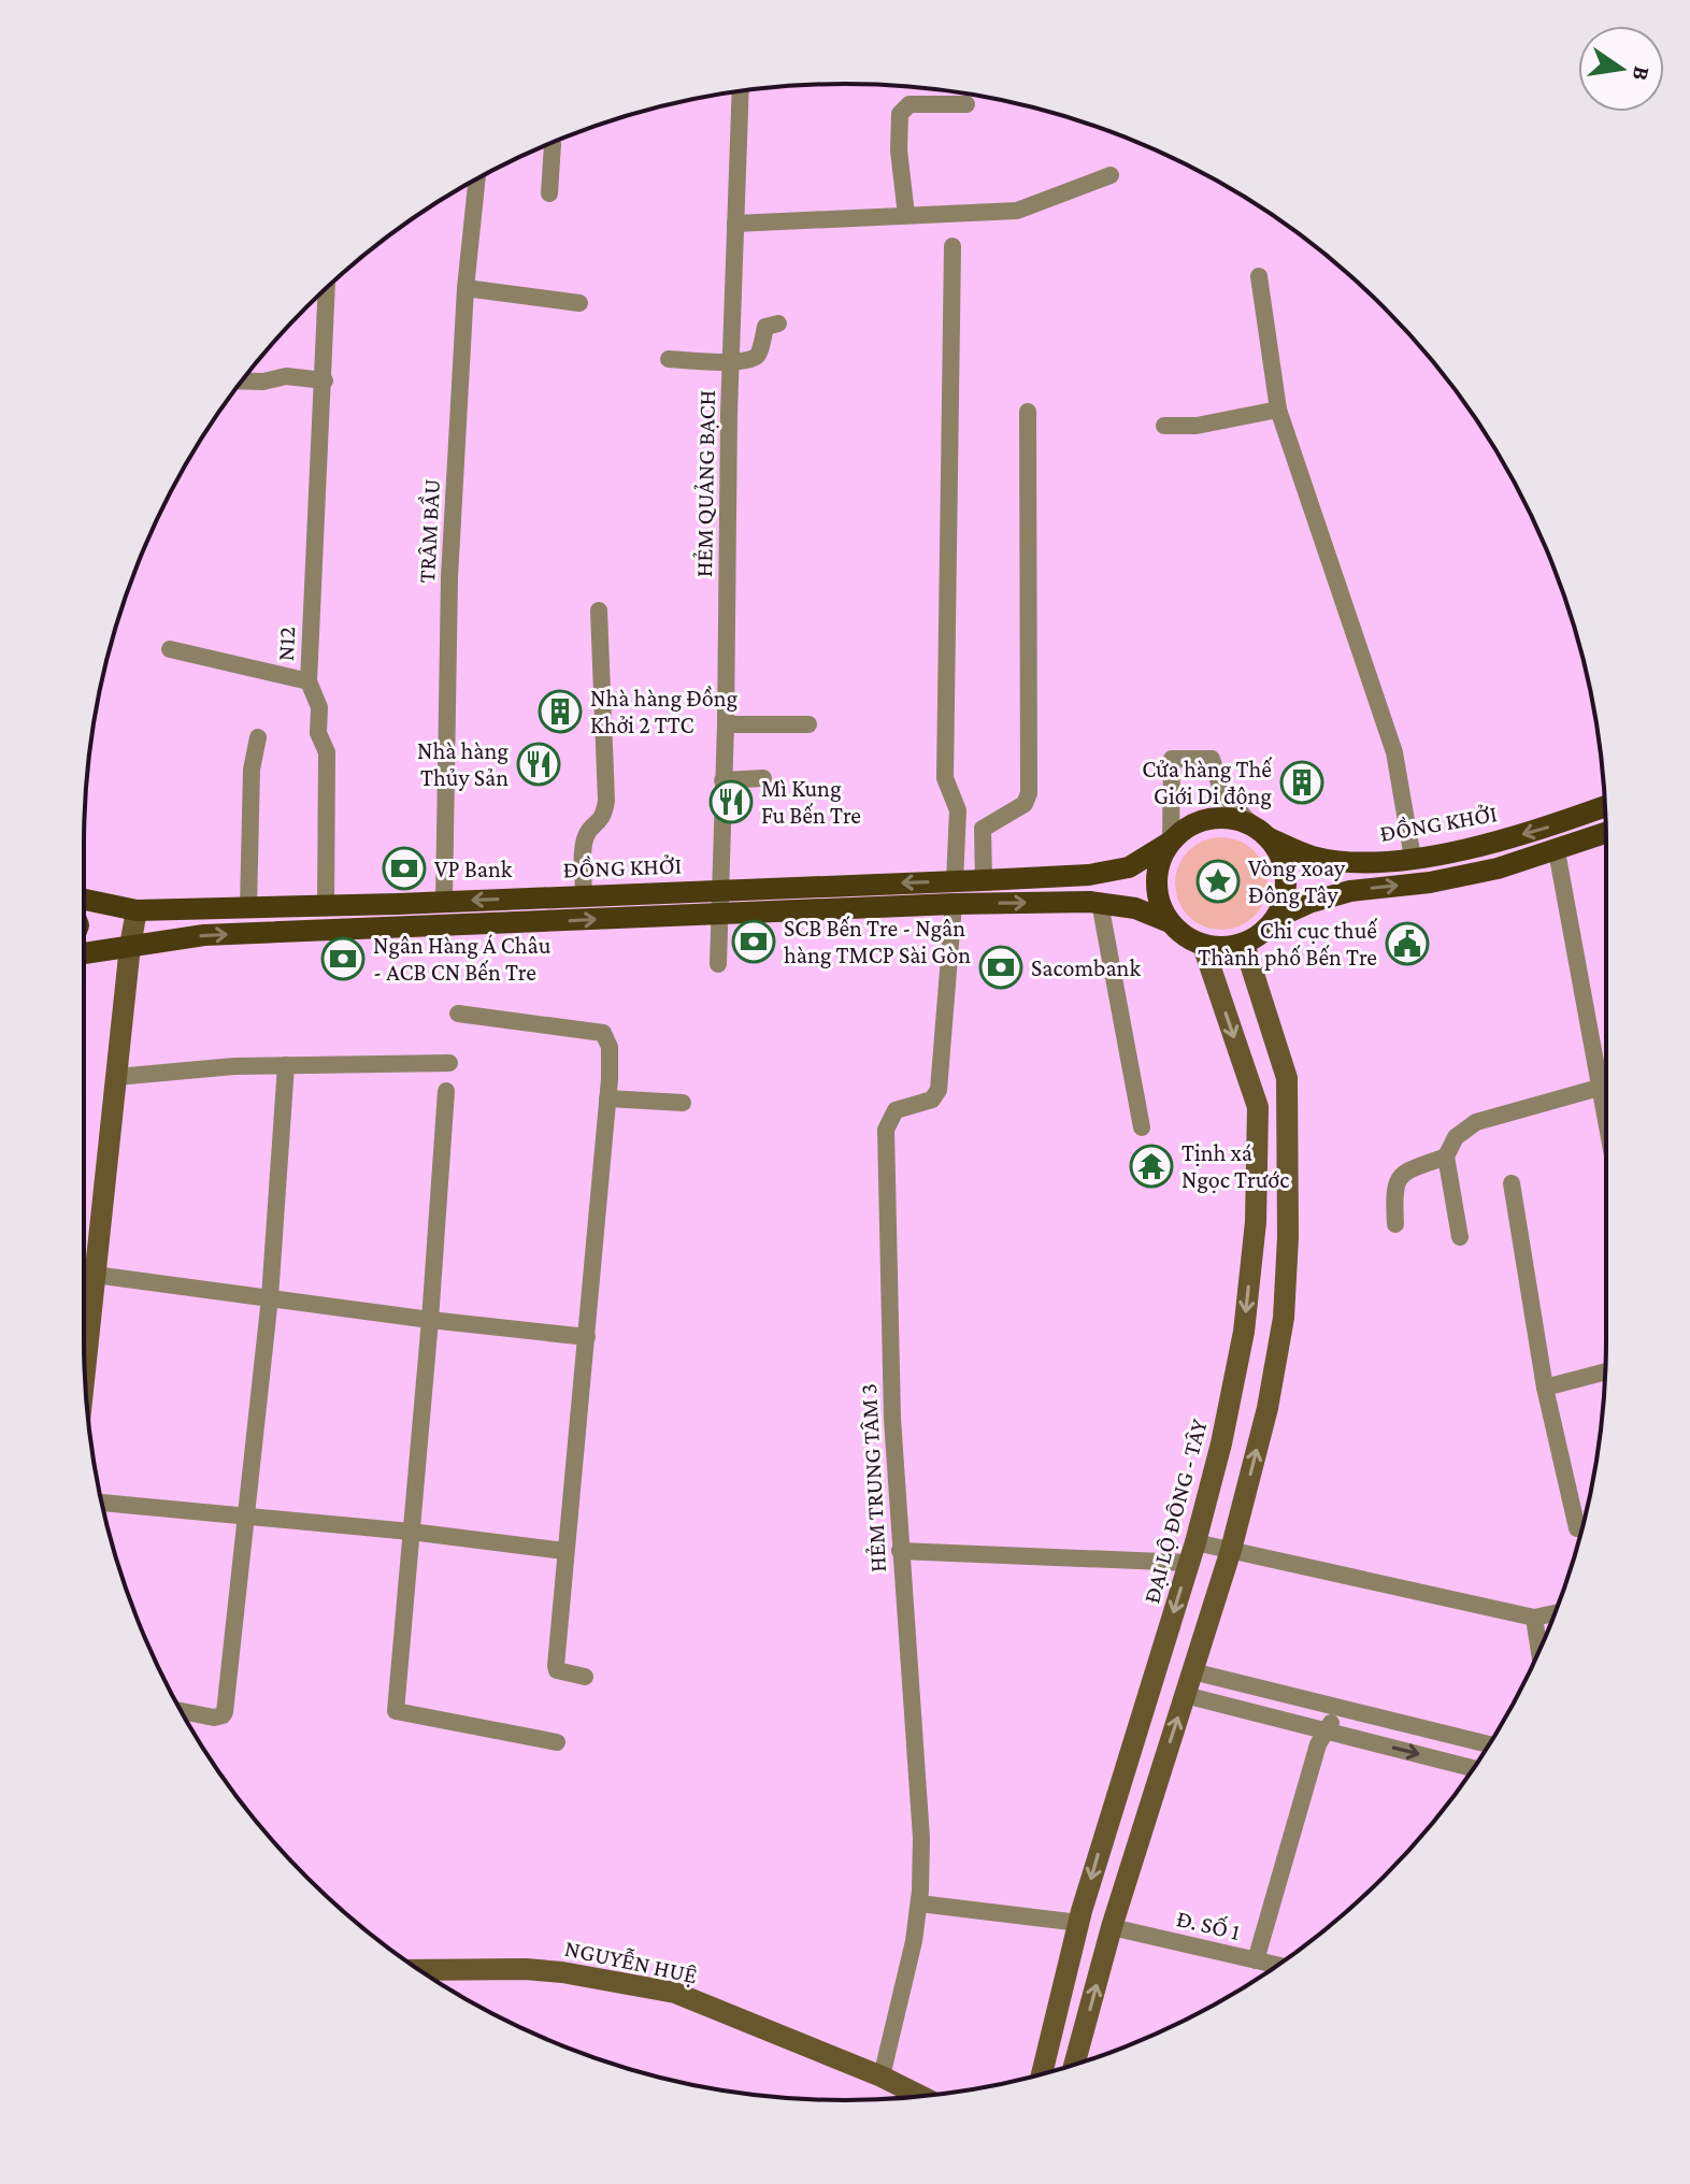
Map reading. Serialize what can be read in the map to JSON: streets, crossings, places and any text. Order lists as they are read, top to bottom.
{
  "streets": {
    "main road": ["ĐỒNG KHỞI"],
    "street": [
      "HẺM QUẢNG BẠCH",
      "TRÂM BẦU",
      "N12",
      "HẺM TRUNG TÂM 3",
      "ĐẠI LỘ ĐÔNG - TÂY",
      "Đ. SỐ 1",
      "NGUYỄN HUỆ"
    ]
  },
  "crossings": [
    ["HẺM QUẢNG BẠCH", "ĐỒNG KHỞI"],
    ["TRÂM BẦU", "ĐỒNG KHỞI"],
    ["N12", "ĐỒNG KHỞI"],
    ["ĐỒNG KHỞI", "HẺM TRUNG TÂM 3"],
    ["ĐỒNG KHỞI", "ĐẠI LỘ ĐÔNG - TÂY"],
    ["HẺM TRUNG TÂM 3", "NGUYỄN HUỆ"]
  ],
  "places": {
    "building": ["Nhà hàng Đồng Khởi 2 TTC", "Cửa hàng Thế Giới Di động"],
    "restaurant": ["Nhà hàng Thủy Sản", "Mì Kung Fu Bến Tre"],
    "bank": [
      "VP Bank",
      "SCB Bến Tre - Ngân hàng TMCP Sài Gòn",
      "Ngân Hàng Á Châu - ACB CN Bến Tre",
      "Sacombank"
    ],
    "place": ["Vòng xoay Đông Tây"],
    "public building": ["Chi cục thuế Thành phố Bến Tre"],
    "temple": ["Tịnh xá Ngọc Trước"]
  },
  "north": "right"
}
